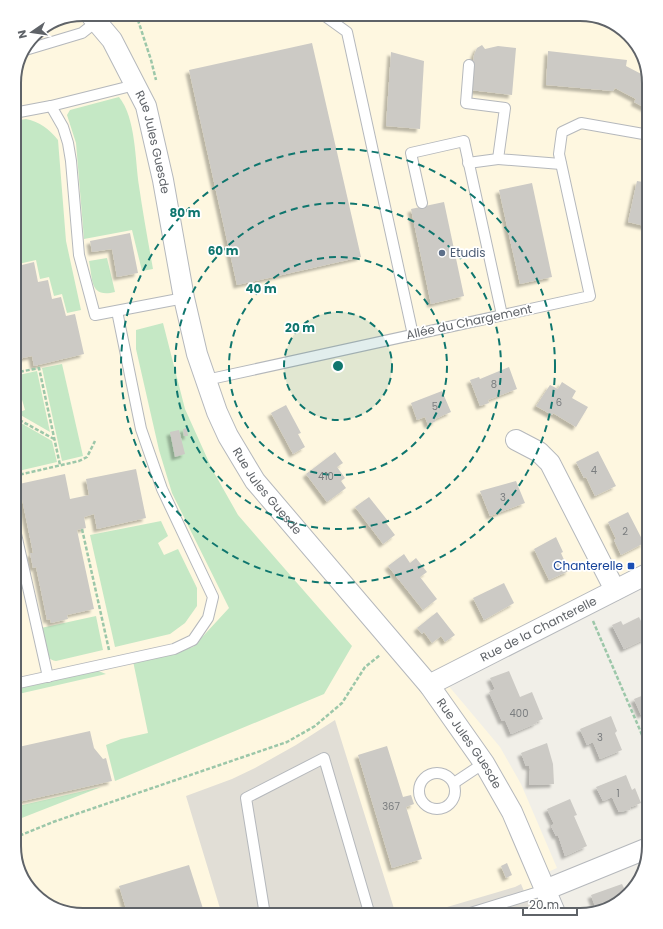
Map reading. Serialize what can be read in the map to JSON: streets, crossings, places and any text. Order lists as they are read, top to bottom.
{
  "streets": {
    "street": ["Rue Jules Guesde", "Rue de la Chanterelle"],
    "lane": ["Allée du Chargement"]
  },
  "crossings": [
    ["Rue Jules Guesde", "Allée du Chargement"],
    ["Rue Jules Guesde", "Rue de la Chanterelle"]
  ],
  "places": {
    "other": ["Etudis"],
    "transit": ["Chanterelle"]
  },
  "house_numbers": [
    "8",
    "6",
    "5",
    "4",
    "410",
    "3",
    "2",
    "400",
    "3",
    "1",
    "367"
  ],
  "scale_bar": "20 m",
  "north": "left",
  "rings": [
    "80 m",
    "60 m",
    "40 m",
    "20 m"
  ]
}
